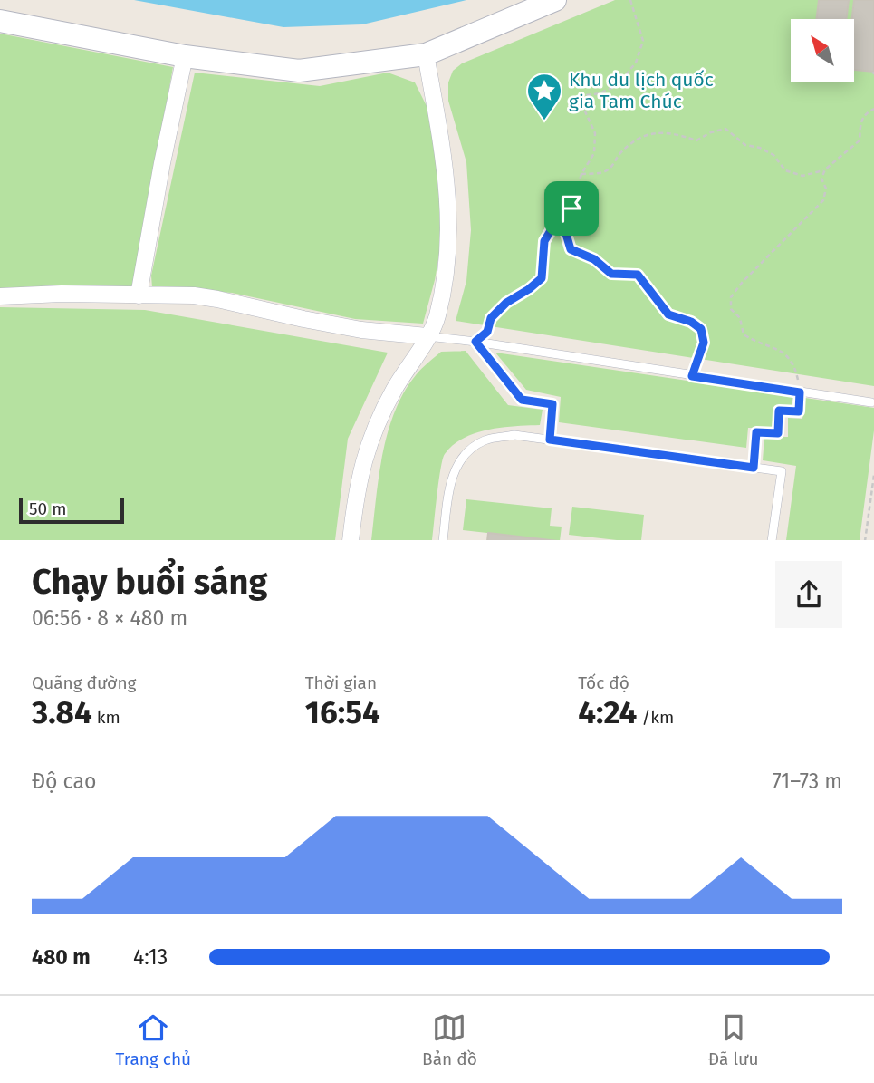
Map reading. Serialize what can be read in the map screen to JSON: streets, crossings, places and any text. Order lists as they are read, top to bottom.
{
  "places": {
    "place": ["Khu du lịch quốc gia Tam Chúc"]
  },
  "scale_bar": "50 m",
  "north": "top left",
  "page": {
    "scale": "50 m",
    "heading": ["Chạy buổi sáng", "06:56 · 8 × 480 m"],
    "stats": [
      ["Quãng đường", "3.84 km"],
      ["Thời gian", "16:54"],
      ["Tốc độ", "4:24 /km"]
    ],
    "chart": ["Độ cao", "71–73 m"],
    "list": [
      {
        "name": "480 m",
        "note": "4:13"
      }
    ],
    "tabs": ["Trang chủ", "Bản đồ", "Đã lưu"]
  }
}
